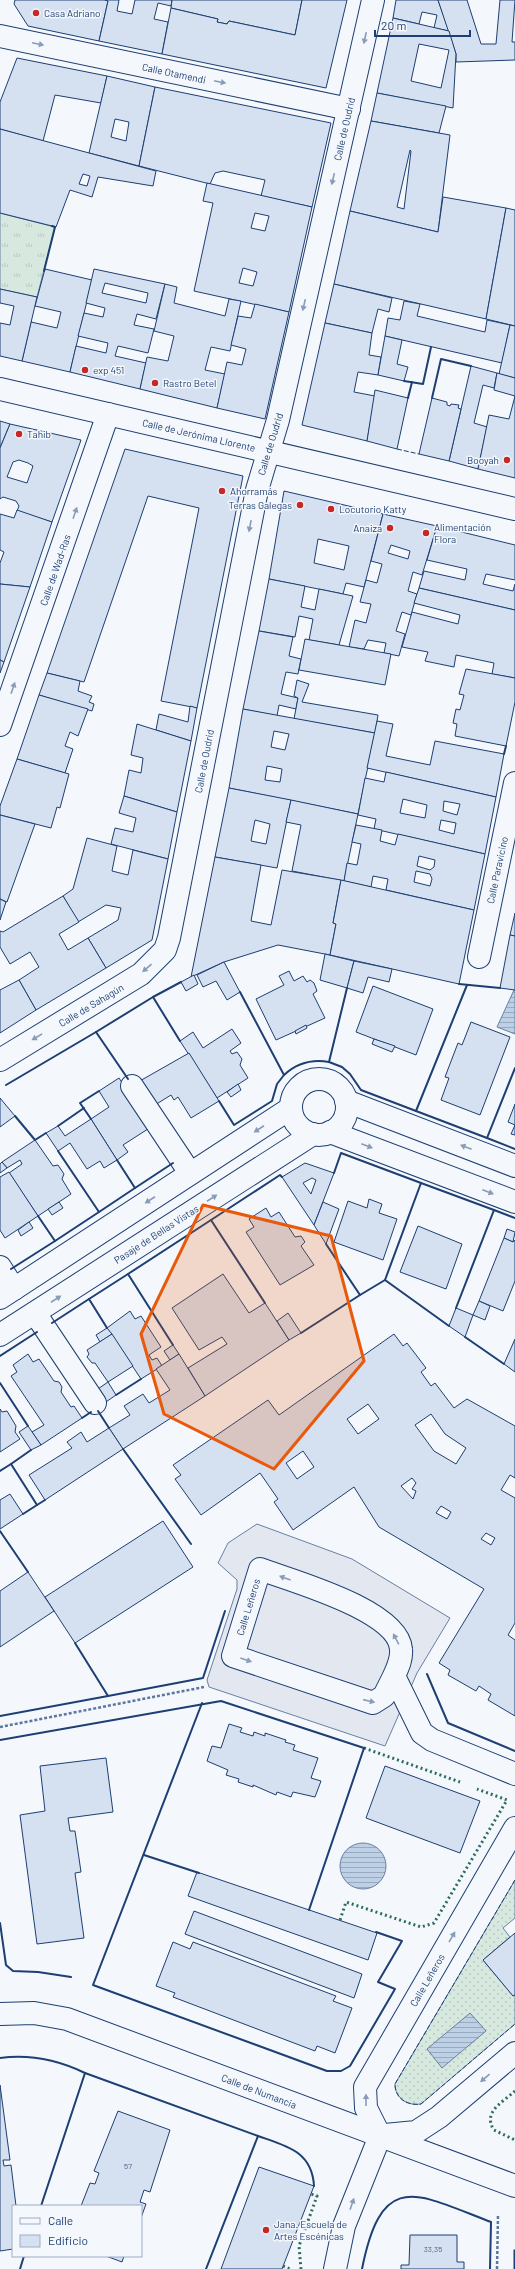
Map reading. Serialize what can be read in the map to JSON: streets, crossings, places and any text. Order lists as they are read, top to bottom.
{
  "streets": {
    "street": [
      "Calle Otamendi",
      "Calle de Oudrid",
      "Calle de Jerónima Llorente",
      "Calle de Wad-Ras",
      "Calle Paravicino",
      "Calle de Sahagún",
      "Pasaje de Bellas Vistas",
      "Calle Leñeros",
      "Calle de Numancia"
    ]
  },
  "crossings": [
    ["Calle Otamendi", "Calle de Oudrid"],
    ["Calle de Oudrid", "Calle de Jerónima Llorente"],
    ["Calle de Oudrid", "Calle de Sahagún"],
    ["Calle de Jerónima Llorente", "Calle de Wad-Ras"],
    ["Calle Leñeros", "Calle de Numancia"]
  ],
  "one_way": ["Calle Otamendi", "Calle de Oudrid", "Calle de Wad-Ras"],
  "places": [
    "Casa Adriano",
    "exp 451",
    "Rastro Betel",
    "Tahib",
    "Booyah",
    "Ahorramás",
    "Terras Galegas",
    "Locutorio Katty",
    "Anaiza",
    "Alimentación Flora",
    "Jana. Escuela de Artes Escénicas"
  ],
  "house_numbers": ["57", "33,35"],
  "legend": ["Calle", "Edificio"],
  "scale_bar": "20 m"
}
